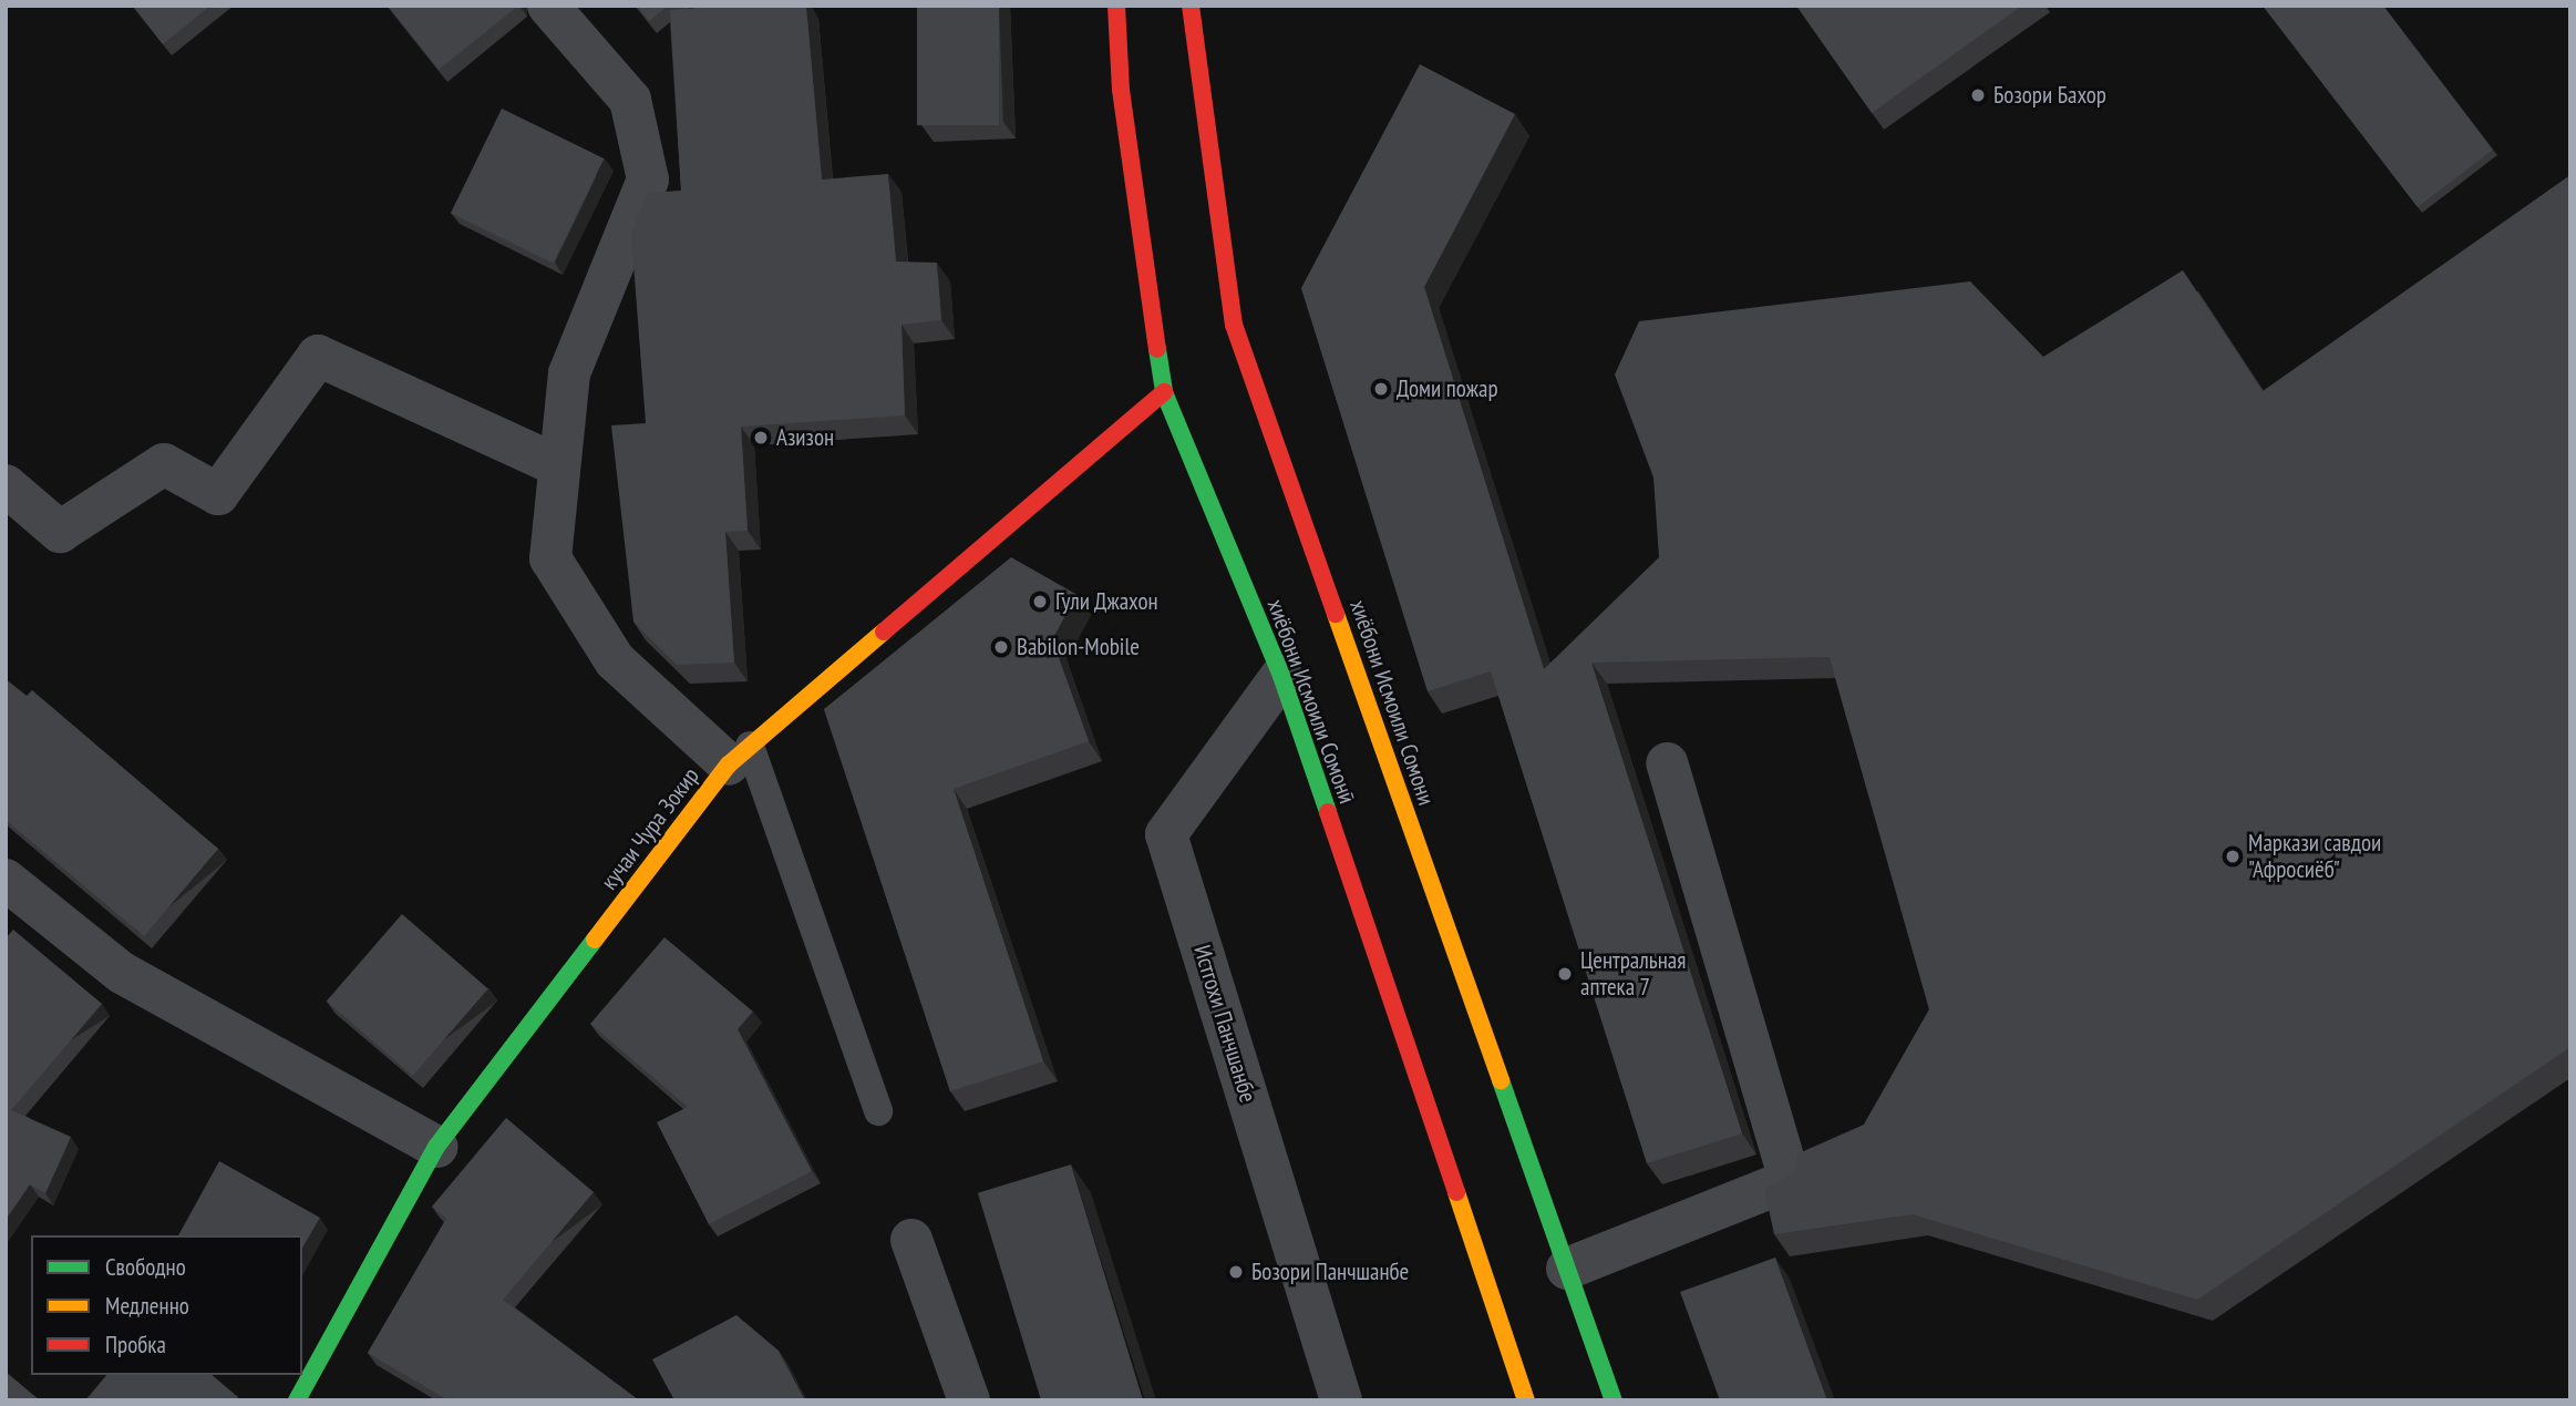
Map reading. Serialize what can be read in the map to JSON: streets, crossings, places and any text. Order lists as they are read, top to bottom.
{
  "streets": {
    "main road": ["хиёбони Исмоили Сомонӣ", "хиёбони Исмоили Сомони", "кучаи Чура Зокир"],
    "street": ["Истгохи Панчшанбе"]
  },
  "crossings": [
    ["хиёбони Исмоили Сомонӣ", "кучаи Чура Зокир"],
    ["хиёбони Исмоили Сомонӣ", "Истгохи Панчшанбе"]
  ],
  "places": [
    "Бозори Бахор",
    "Доми пожар",
    "Азизон",
    "Гули Джахон",
    "Babilon-Mobile",
    "Маркази савдои \"Афросиёб\"",
    "Центральная аптека 7",
    "Бозори Панчшанбе"
  ],
  "legend": ["Свободно", "Медленно", "Пробка"]
}
